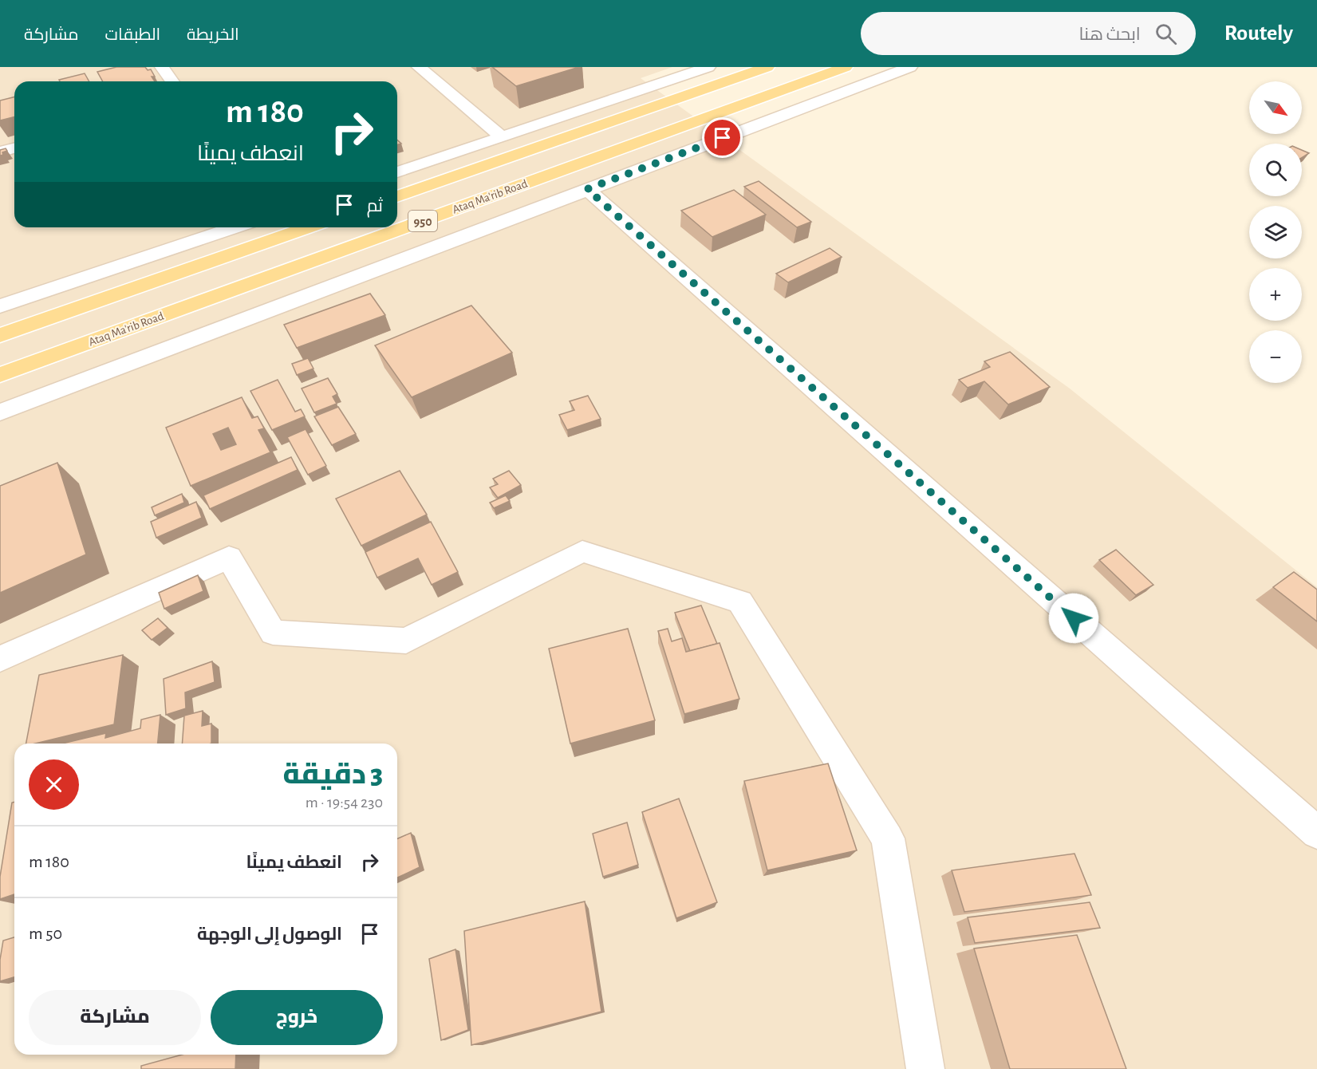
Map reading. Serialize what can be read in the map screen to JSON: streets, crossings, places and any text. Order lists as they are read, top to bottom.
{
  "streets": {
    "main road": ["Ataq Ma'rib Road", "950"]
  },
  "north": "bottom right",
  "page": {
    "header": "Routely",
    "search": "ابحث هنا",
    "nav": ["الخريطة", "الطبقات", "مشاركة"],
    "map_buttons": ["+", "−"],
    "turn": ["180 m", "انعطف يمينًا"],
    "then": "ثم",
    "heading": ["3 دقيقة", "230 m · 19:54"],
    "list": [
      {
        "name": "انعطف يمينًا",
        "value": "180 m"
      },
      {
        "name": "الوصول إلى الوجهة",
        "value": "50 m"
      }
    ],
    "buttons": ["خروج", "مشاركة"]
  }
}
